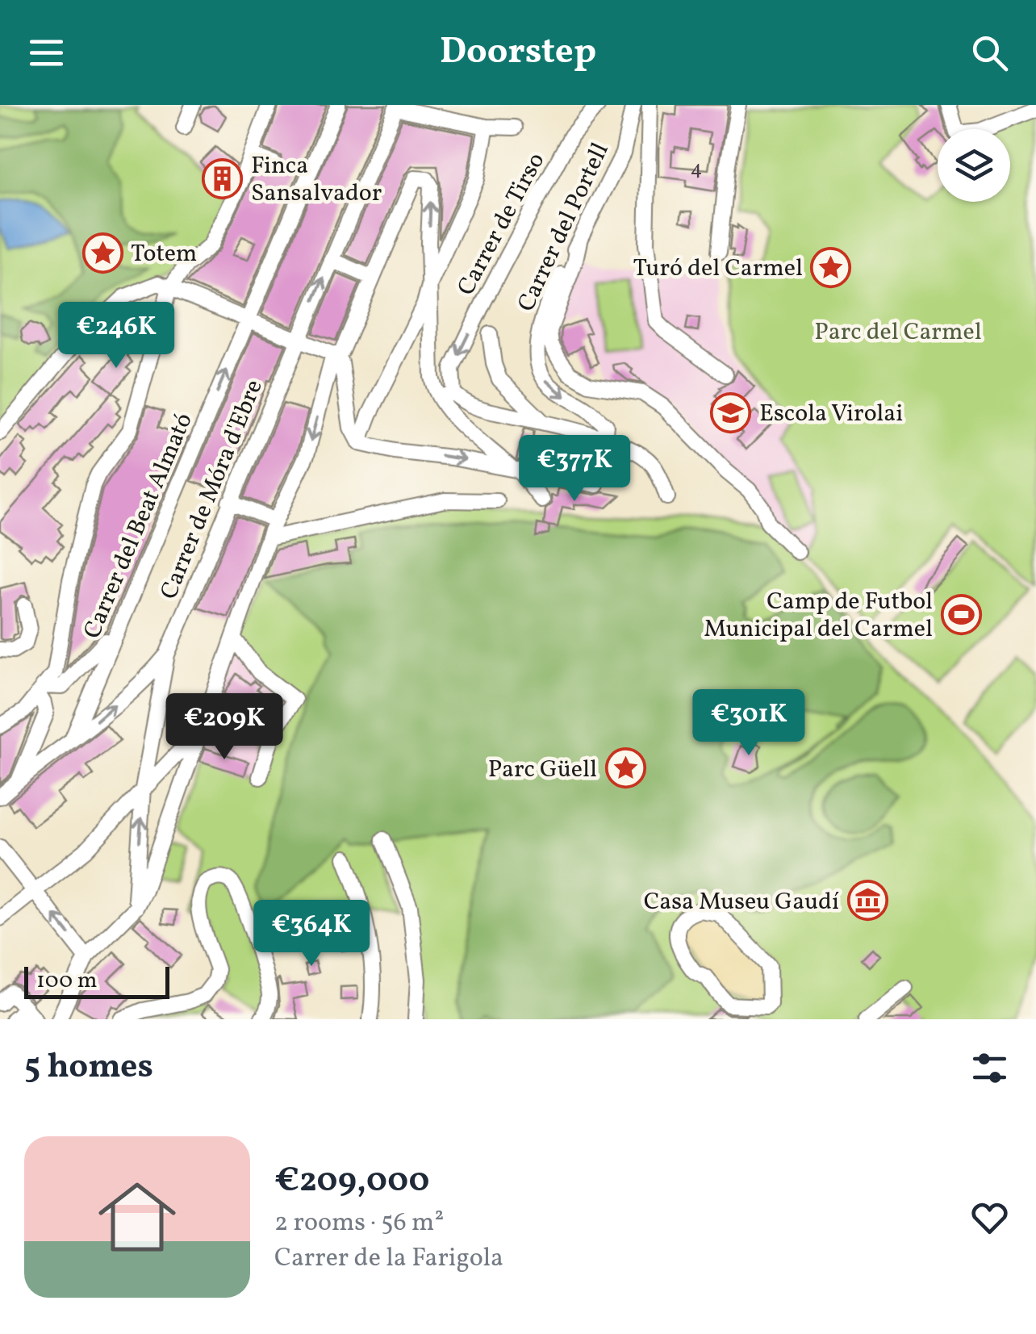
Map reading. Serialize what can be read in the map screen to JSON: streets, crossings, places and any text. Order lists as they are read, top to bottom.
{
  "streets": {
    "street": [
      "Carrer de Tirso",
      "Carrer del Portell",
      "Carrer de Móra d'Ebre",
      "Carrer del Beat Almató"
    ]
  },
  "parks": ["Parc del Carmel"],
  "places": {
    "building": ["Finca Sansalvador"],
    "place": ["Totem", "Turó del Carmel", "Parc Güell"],
    "school or university": ["Escola Virolai"],
    "sports": ["Camp de Futbol Municipal del Carmel"],
    "museum": ["Casa Museu Gaudí"]
  },
  "house_numbers": ["4"],
  "scale_bar": "100 m",
  "page": {
    "header": "Doorstep",
    "price": [
      "€246K",
      "€377K",
      "€301K",
      "€209K",
      "€364K"
    ],
    "scale": "100 m",
    "heading": "5 homes",
    "list": [
      {
        "name": "€209,000",
        "note": "2 rooms · 56 m² · Carrer de la Farigola"
      }
    ]
  }
}
